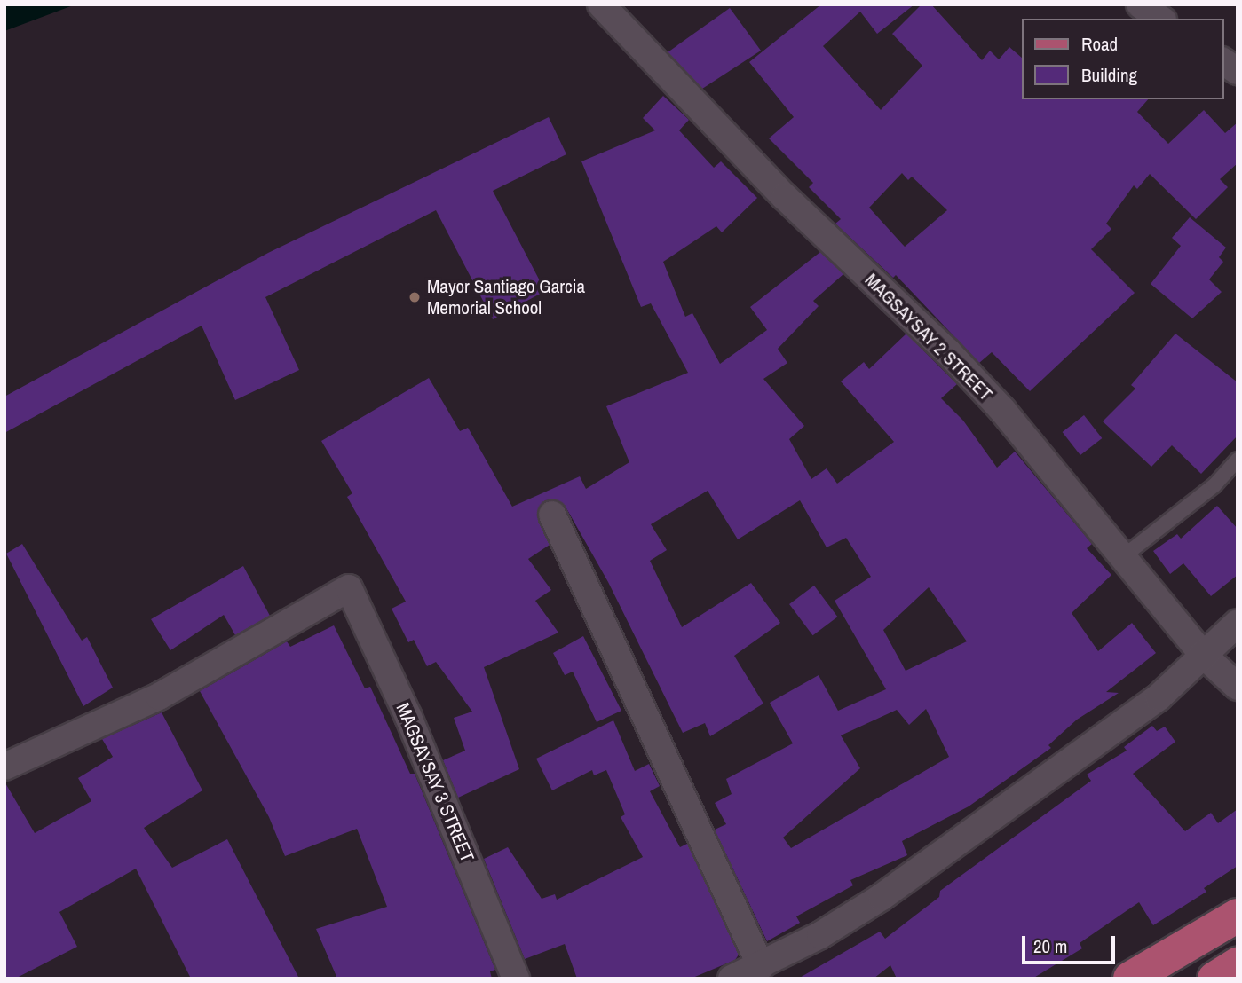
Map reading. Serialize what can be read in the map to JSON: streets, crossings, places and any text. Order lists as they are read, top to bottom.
{
  "streets": {
    "street": ["MAGSAYSAY 2 STREET", "MAGSAYSAY 3 STREET"]
  },
  "places": ["Mayor Santiago Garcia Memorial School"],
  "legend": ["Road", "Building"],
  "scale_bar": "20 m"
}
